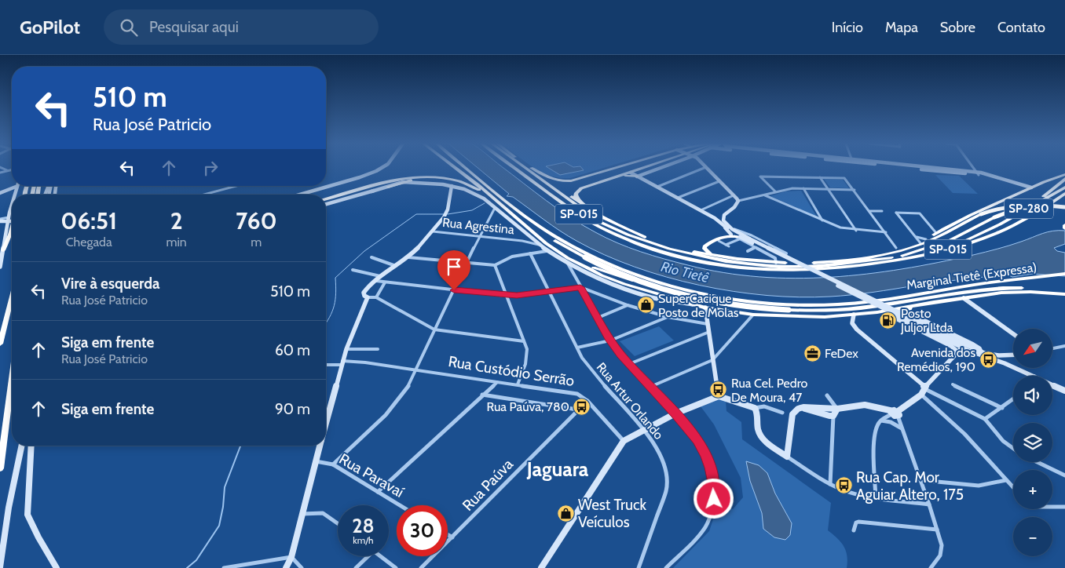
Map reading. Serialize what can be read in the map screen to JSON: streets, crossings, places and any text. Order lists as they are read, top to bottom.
{
  "streets": {
    "highway": ["SP-280", "SP-015", "Marginal Tietê (Expressa)"],
    "street": [
      "Rua Agrestina",
      "Rua Custódio Serrão",
      "Rua Artur Orlando",
      "Rua Paravaí",
      "Rua Paúva"
    ]
  },
  "crossings": [
    ["SP-280", "SP-015"],
    ["SP-015", "Marginal Tietê (Expressa)"],
    ["Rua Custódio Serrão", "Rua Paúva"]
  ],
  "districts": ["Jaguara"],
  "water": ["Rio Tietê"],
  "places": {
    "shop": ["SuperCacique Posto de Molas", "West Truck Veículos"],
    "fuel station": ["Posto Juljor Ltda"],
    "office": ["FeDex"],
    "bus stop": [
      "Avenida dos Remédios, 190",
      "Rua Cel. Pedro De Moura, 47",
      "Rua Paúva, 780",
      "Rua Cap. Mor Aguiar Altero, 175"
    ]
  },
  "north": "bottom left",
  "page": {
    "header": "GoPilot",
    "search": "Pesquisar aqui",
    "nav": [
      "Início",
      "Mapa",
      "Sobre",
      "Contato"
    ],
    "turn": ["510 m", "Rua José Patricio"],
    "eta": [
      "06:51",
      "Chegada",
      "2",
      "min",
      "760",
      "m"
    ],
    "list": [
      {
        "name": "Vire à esquerda",
        "note": "Rua José Patricio",
        "value": "510 m"
      },
      {
        "name": "Siga em frente",
        "note": "Rua José Patricio",
        "value": "60 m"
      },
      {
        "name": "Siga em frente",
        "value": "90 m"
      }
    ],
    "map_buttons": ["+", "−"],
    "speed": "28 km/h",
    "limit": "30"
  }
}
